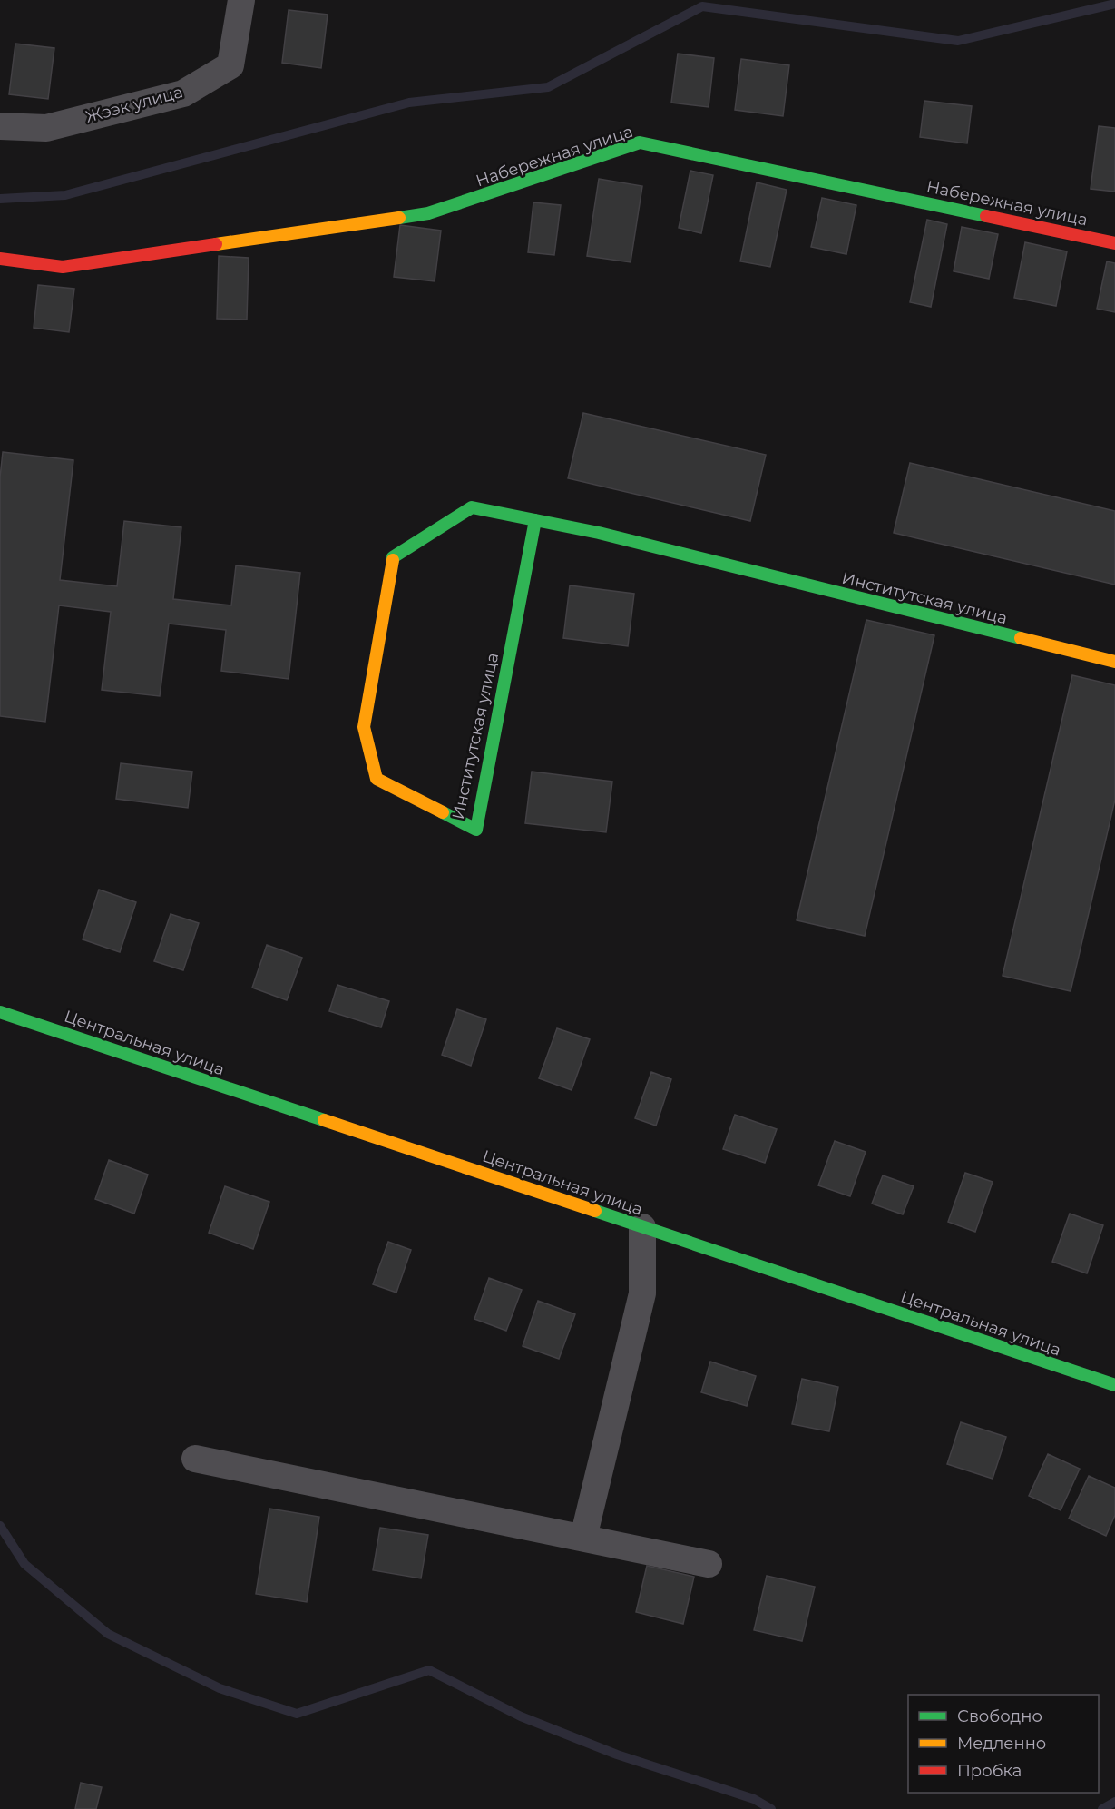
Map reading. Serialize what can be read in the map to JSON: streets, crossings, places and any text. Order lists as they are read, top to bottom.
{
  "streets": {
    "street": [
      "Жээк улица",
      "Набережная улица",
      "Институтская улица",
      "Центральная улица"
    ]
  },
  "legend": ["Свободно", "Медленно", "Пробка"]
}
